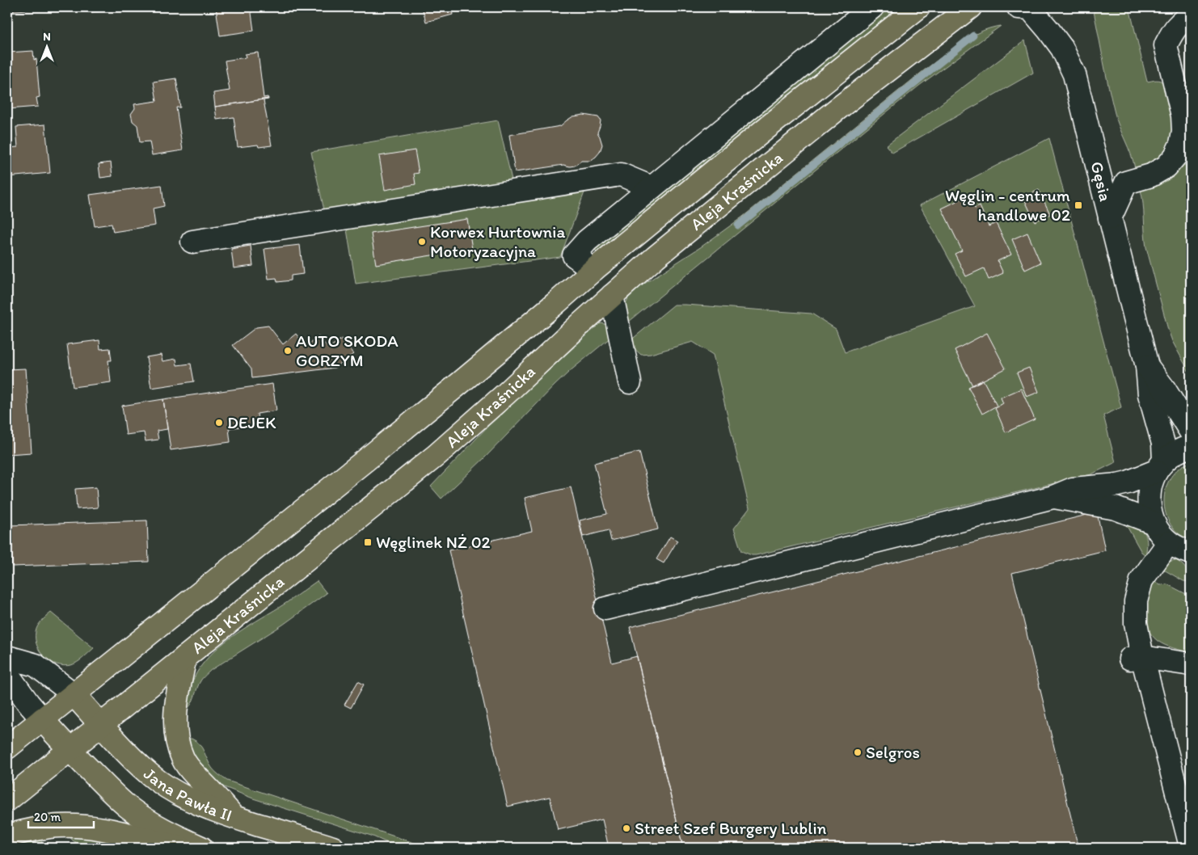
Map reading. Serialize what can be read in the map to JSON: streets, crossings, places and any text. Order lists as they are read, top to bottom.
{
  "streets": {
    "main road": ["Aleja Kraśnicka", "Jana Pawła II"],
    "street": ["Gęsia"]
  },
  "crossings": [
    ["Aleja Kraśnicka", "Jana Pawła II"]
  ],
  "places": {
    "transit": ["Węglin - centrum handlowe 02", "Węglinek NŻ 02"],
    "other": [
      "Korwex Hurtownia Motoryzacyjna",
      "AUTO SKODA GORZYM",
      "DEJEK",
      "Selgros",
      "Street Szef Burgery Lublin"
    ]
  },
  "scale_bar": "20 m",
  "north": "top"
}
